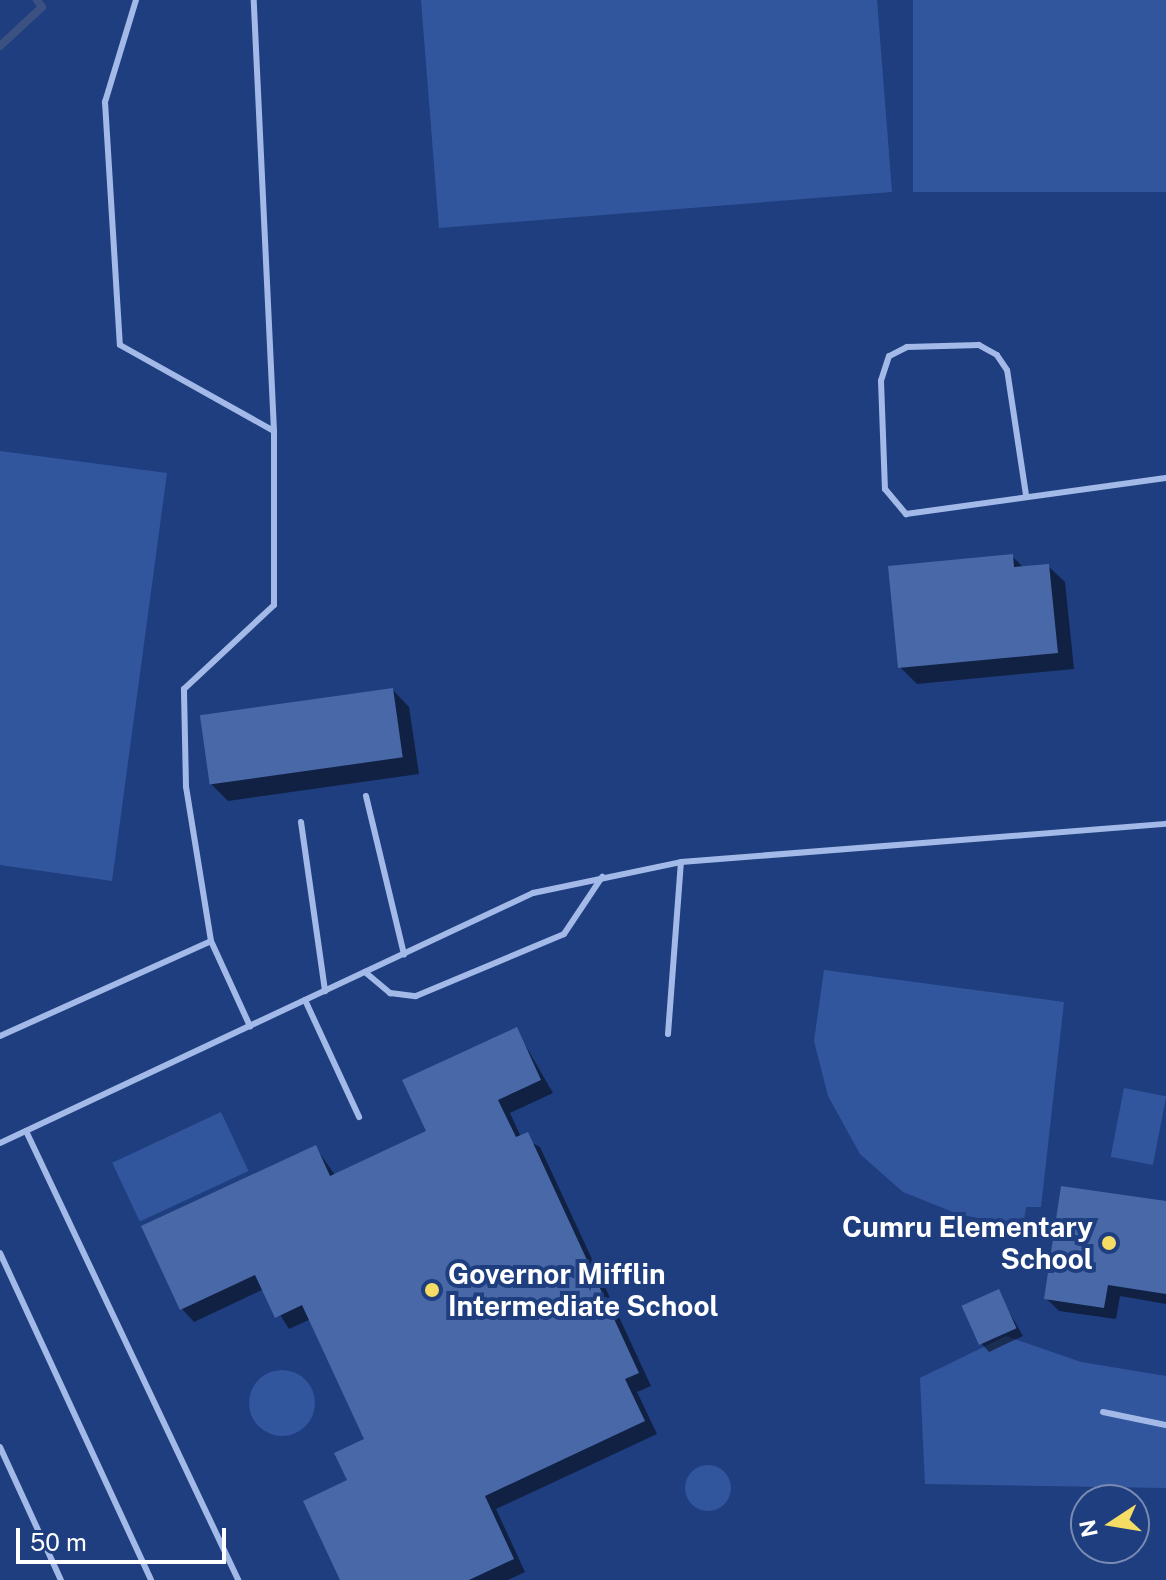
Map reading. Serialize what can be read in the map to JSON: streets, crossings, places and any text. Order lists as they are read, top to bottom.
{
  "places": ["Cumru Elementary School", "Governor Mifflin Intermediate School"],
  "scale_bar": "50 m",
  "north": "left"
}
